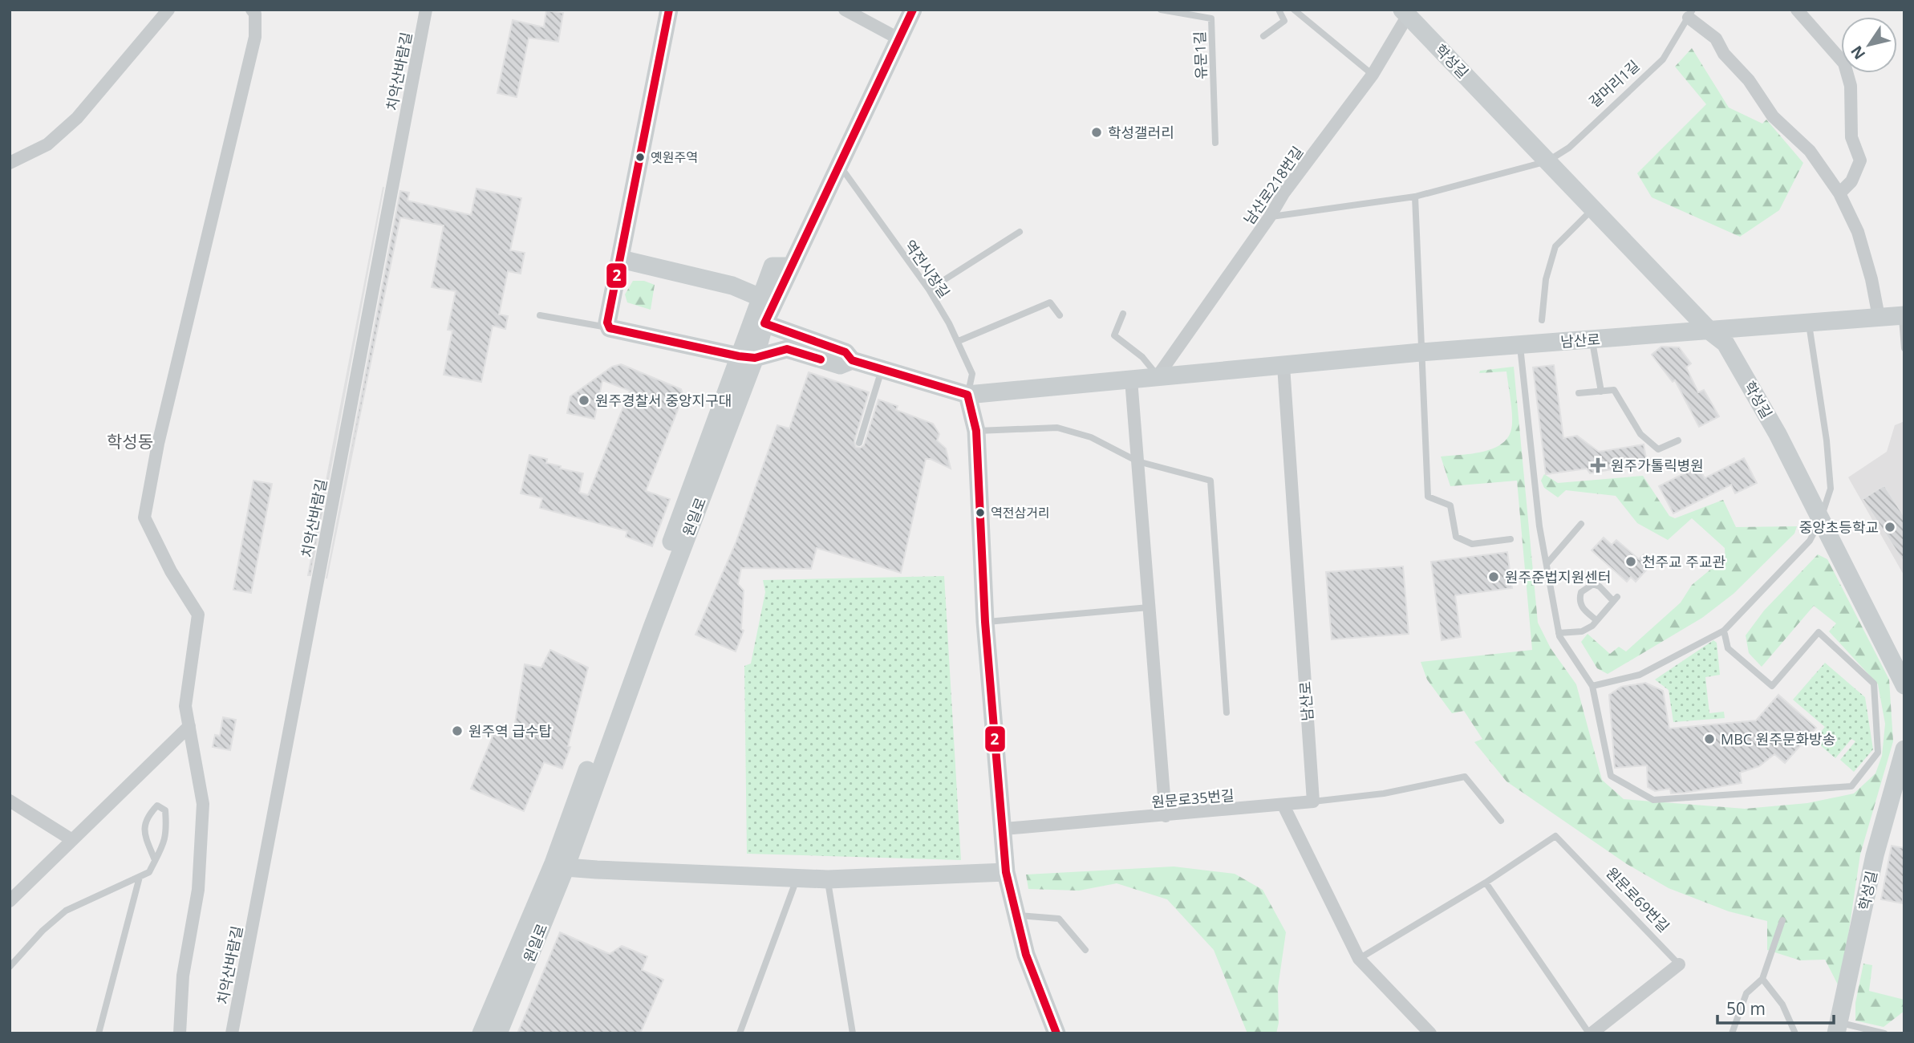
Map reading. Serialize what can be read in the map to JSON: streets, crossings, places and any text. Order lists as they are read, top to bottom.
{
  "streets": {
    "street": [
      "학성길",
      "치악산바람길",
      "갈머리1길",
      "남산로218번길",
      "남산로",
      "원일로",
      "원문로35번길",
      "원문로69번길"
    ],
    "lane": ["유문1길", "역전시장길"]
  },
  "crossings": [
    ["학성길", "갈머리1길"],
    ["학성길", "남산로218번길"],
    ["학성길", "남산로"],
    ["남산로218번길", "남산로"],
    ["역전시장길", "남산로"],
    ["역전시장길", "원일로"],
    ["남산로", "원문로35번길"]
  ],
  "districts": ["학성동"],
  "places": {
    "other": [
      "학성갤러리",
      "옛원주역",
      "원주경찰서 중앙지구대",
      "역전삼거리",
      "중앙초등학교",
      "천주교 주교관",
      "원주준법지원센터",
      "원주역 급수탑",
      "MBC 원주문화방송"
    ],
    "health": ["원주가톨릭병원"]
  },
  "lines": ["transit line 2"],
  "scale_bar": "50 m",
  "north": "bottom left"
}
